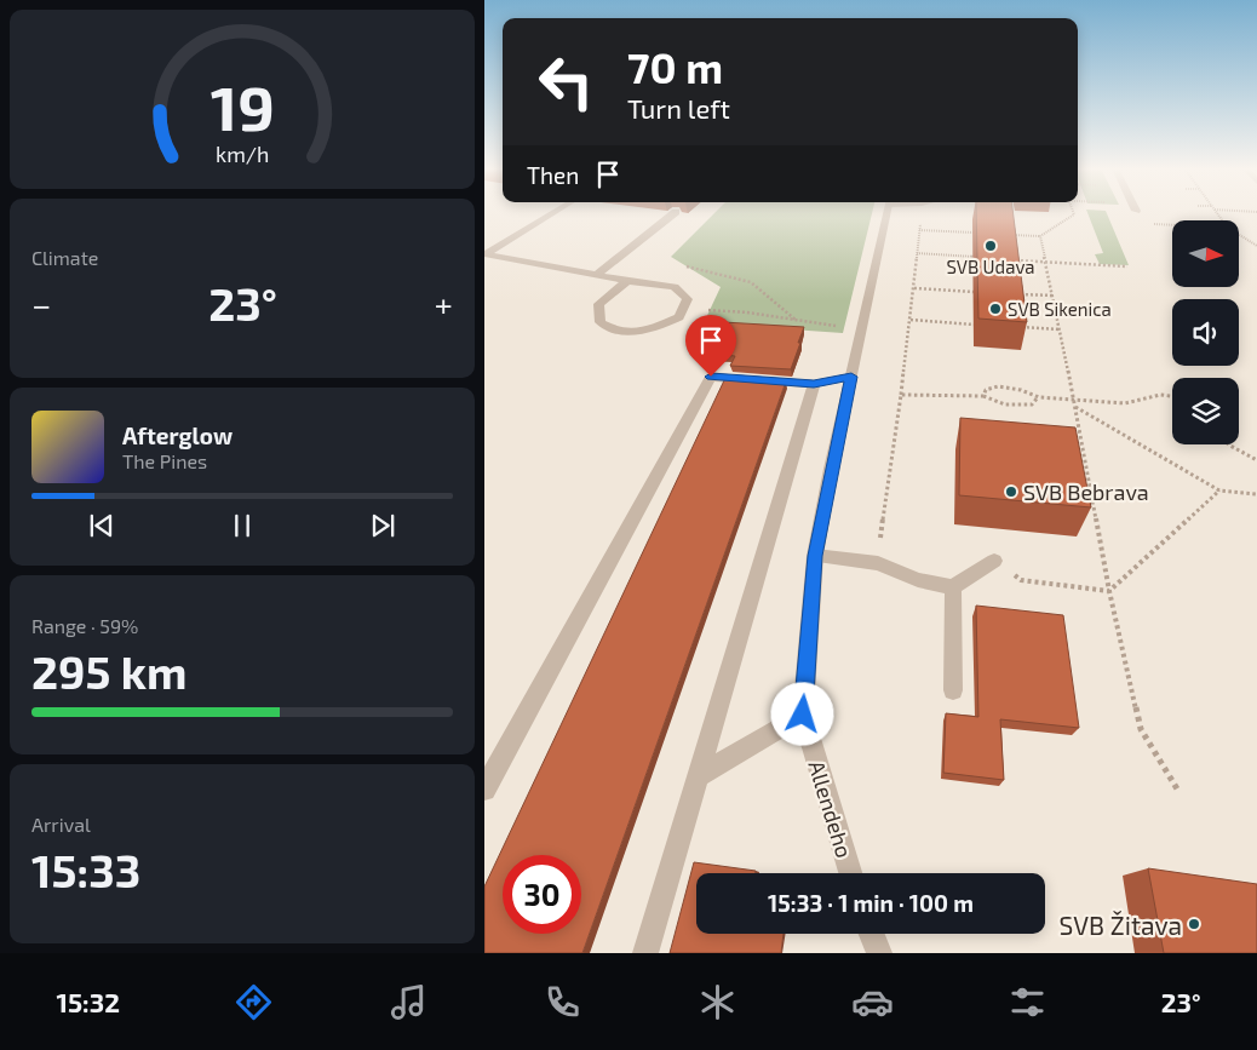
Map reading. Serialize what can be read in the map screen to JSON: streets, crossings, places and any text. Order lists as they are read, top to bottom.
{
  "streets": {
    "street": ["Allendeho"]
  },
  "places": [
    "SVB Udava",
    "SVB Sikenica",
    "SVB Bebrava",
    "SVB Žitava"
  ],
  "north": "right",
  "page": {
    "turn": ["70 m", "Turn left"],
    "then": "Then",
    "tile": [
      "Climate",
      ["Range · 59%", "295 km"],
      ["Arrival", "15:33"]
    ],
    "heat": ["−", "23°", "+"],
    "song": ["Afterglow", "The Pines"],
    "limit": "30",
    "trip": "15:33 · 1 min · 100 m",
    "tabs": ["15:32", "23°"],
    "gauge": ["19", "km/h"]
  }
}
